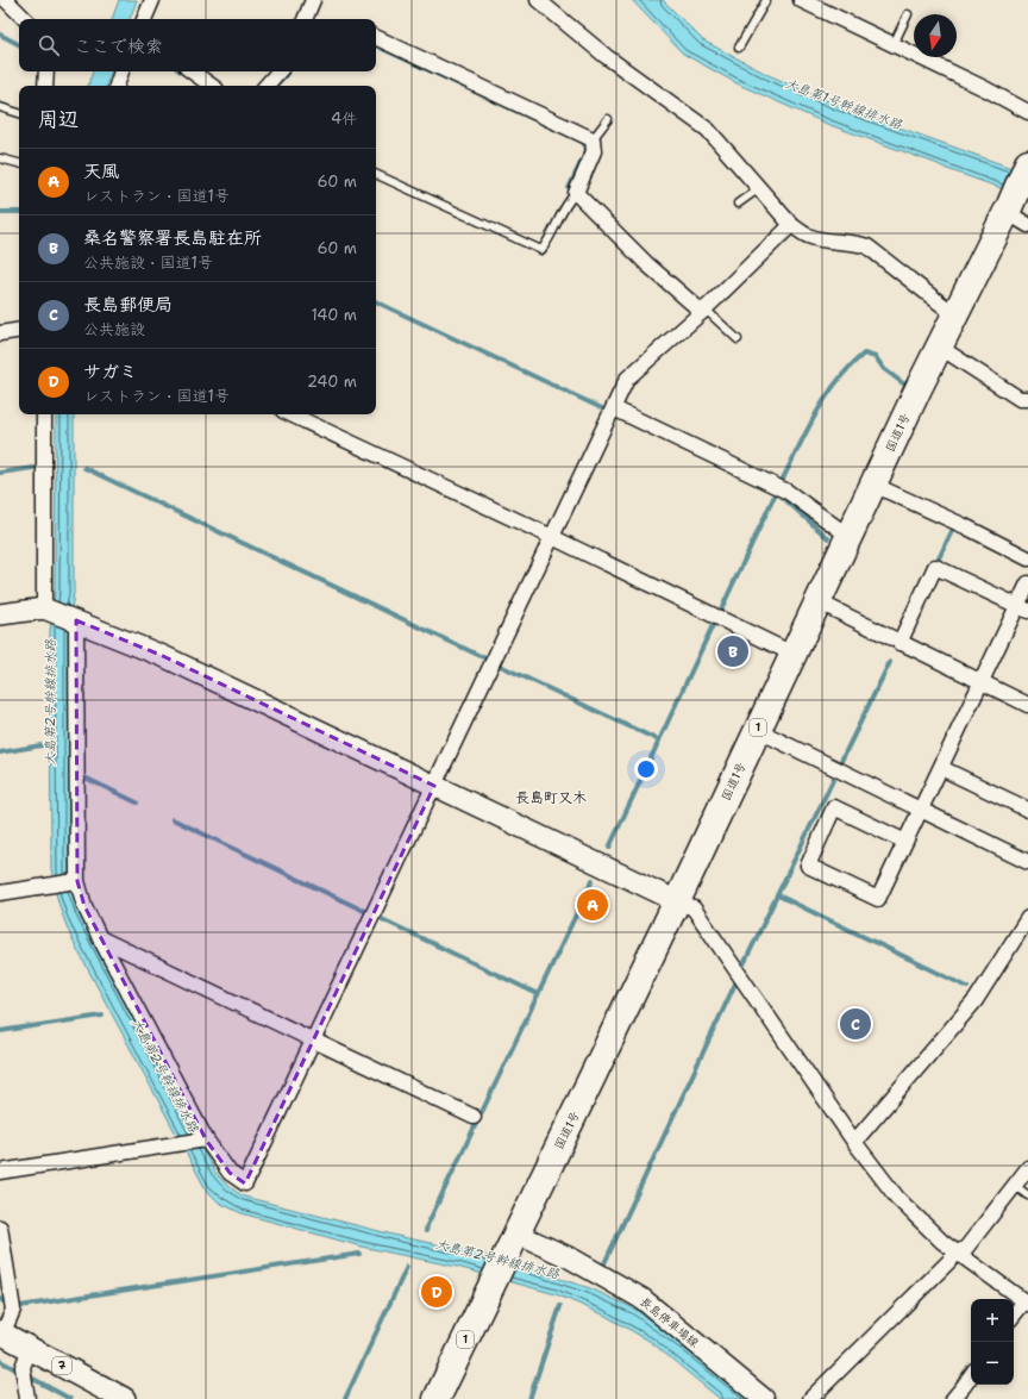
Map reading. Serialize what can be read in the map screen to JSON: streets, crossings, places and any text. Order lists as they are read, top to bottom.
{
  "streets": {
    "highway": ["国道1号", "1"],
    "main road": ["7"],
    "street": ["長島停車場線"]
  },
  "crossings": [
    ["国道1号", "長島停車場線"]
  ],
  "districts": ["長島町又木"],
  "water": ["大島第1号幹線排水路", "大島第2号幹線排水路"],
  "north": "bottom",
  "page": {
    "search": "ここで検索",
    "heading": ["周辺", "4件"],
    "list": [
      {
        "mark": "A",
        "name": "天風",
        "note": "レストラン · 国道1号",
        "value": "60 m"
      },
      {
        "mark": "B",
        "name": "桑名警察署長島駐在所",
        "note": "公共施設 · 国道1号",
        "value": "60 m"
      },
      {
        "mark": "C",
        "name": "長島郵便局",
        "note": "公共施設",
        "value": "140 m"
      },
      {
        "mark": "D",
        "name": "サガミ",
        "note": "レストラン · 国道1号",
        "value": "240 m"
      }
    ],
    "pins": [
      "B",
      "A",
      "C",
      "D"
    ],
    "map_buttons": ["+", "−"]
  }
}
